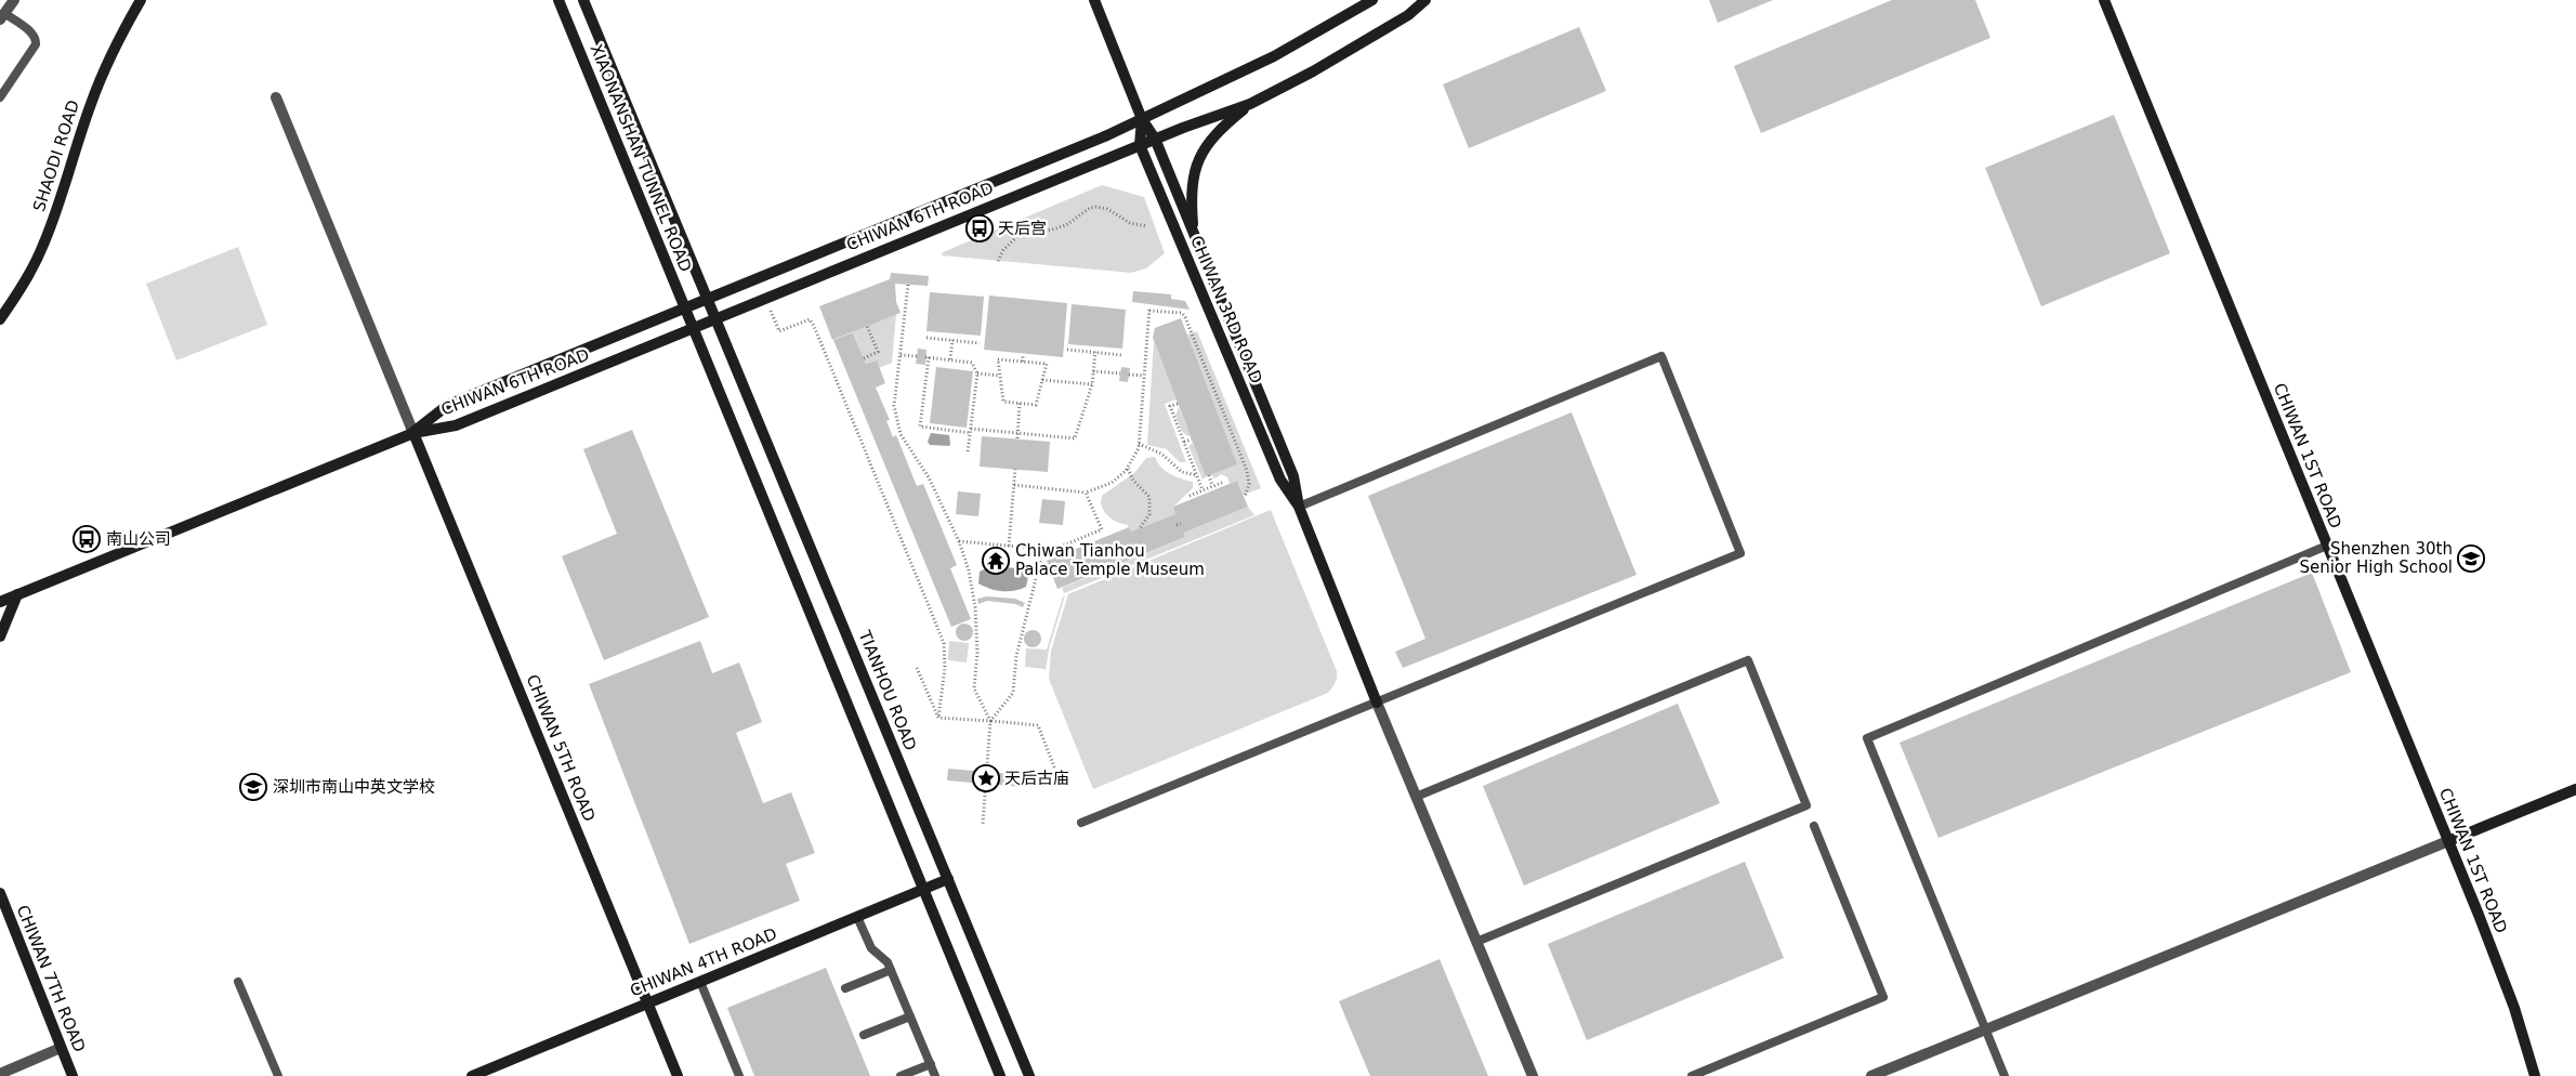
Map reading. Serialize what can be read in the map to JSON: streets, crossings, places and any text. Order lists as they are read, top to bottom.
{
  "streets": {
    "street": [
      "SHAODI ROAD",
      "XIAONANSHAN TUNNEL ROAD",
      "CHIWAN 6TH ROAD",
      "CHIWAN 3RD ROAD",
      "CHIWAN 1ST ROAD",
      "TIANHOU ROAD",
      "CHIWAN 5TH ROAD",
      "CHIWAN 4TH ROAD",
      "CHIWAN 7TH ROAD"
    ]
  },
  "crossings": [
    ["XIAONANSHAN TUNNEL ROAD", "CHIWAN 6TH ROAD"],
    ["XIAONANSHAN TUNNEL ROAD", "TIANHOU ROAD"],
    ["CHIWAN 6TH ROAD", "CHIWAN 3RD ROAD"],
    ["CHIWAN 6TH ROAD", "TIANHOU ROAD"],
    ["CHIWAN 6TH ROAD", "CHIWAN 5TH ROAD"],
    ["TIANHOU ROAD", "CHIWAN 4TH ROAD"],
    ["CHIWAN 5TH ROAD", "CHIWAN 4TH ROAD"]
  ],
  "places": {
    "bus stop": ["天后宫", "南山公司"],
    "school or university": ["Shenzhen 30th Senior High School", "深圳市南山中英文学校"],
    "temple": ["Chiwan Tianhou Palace Temple Museum"],
    "place": ["天后古庙"]
  }
}
